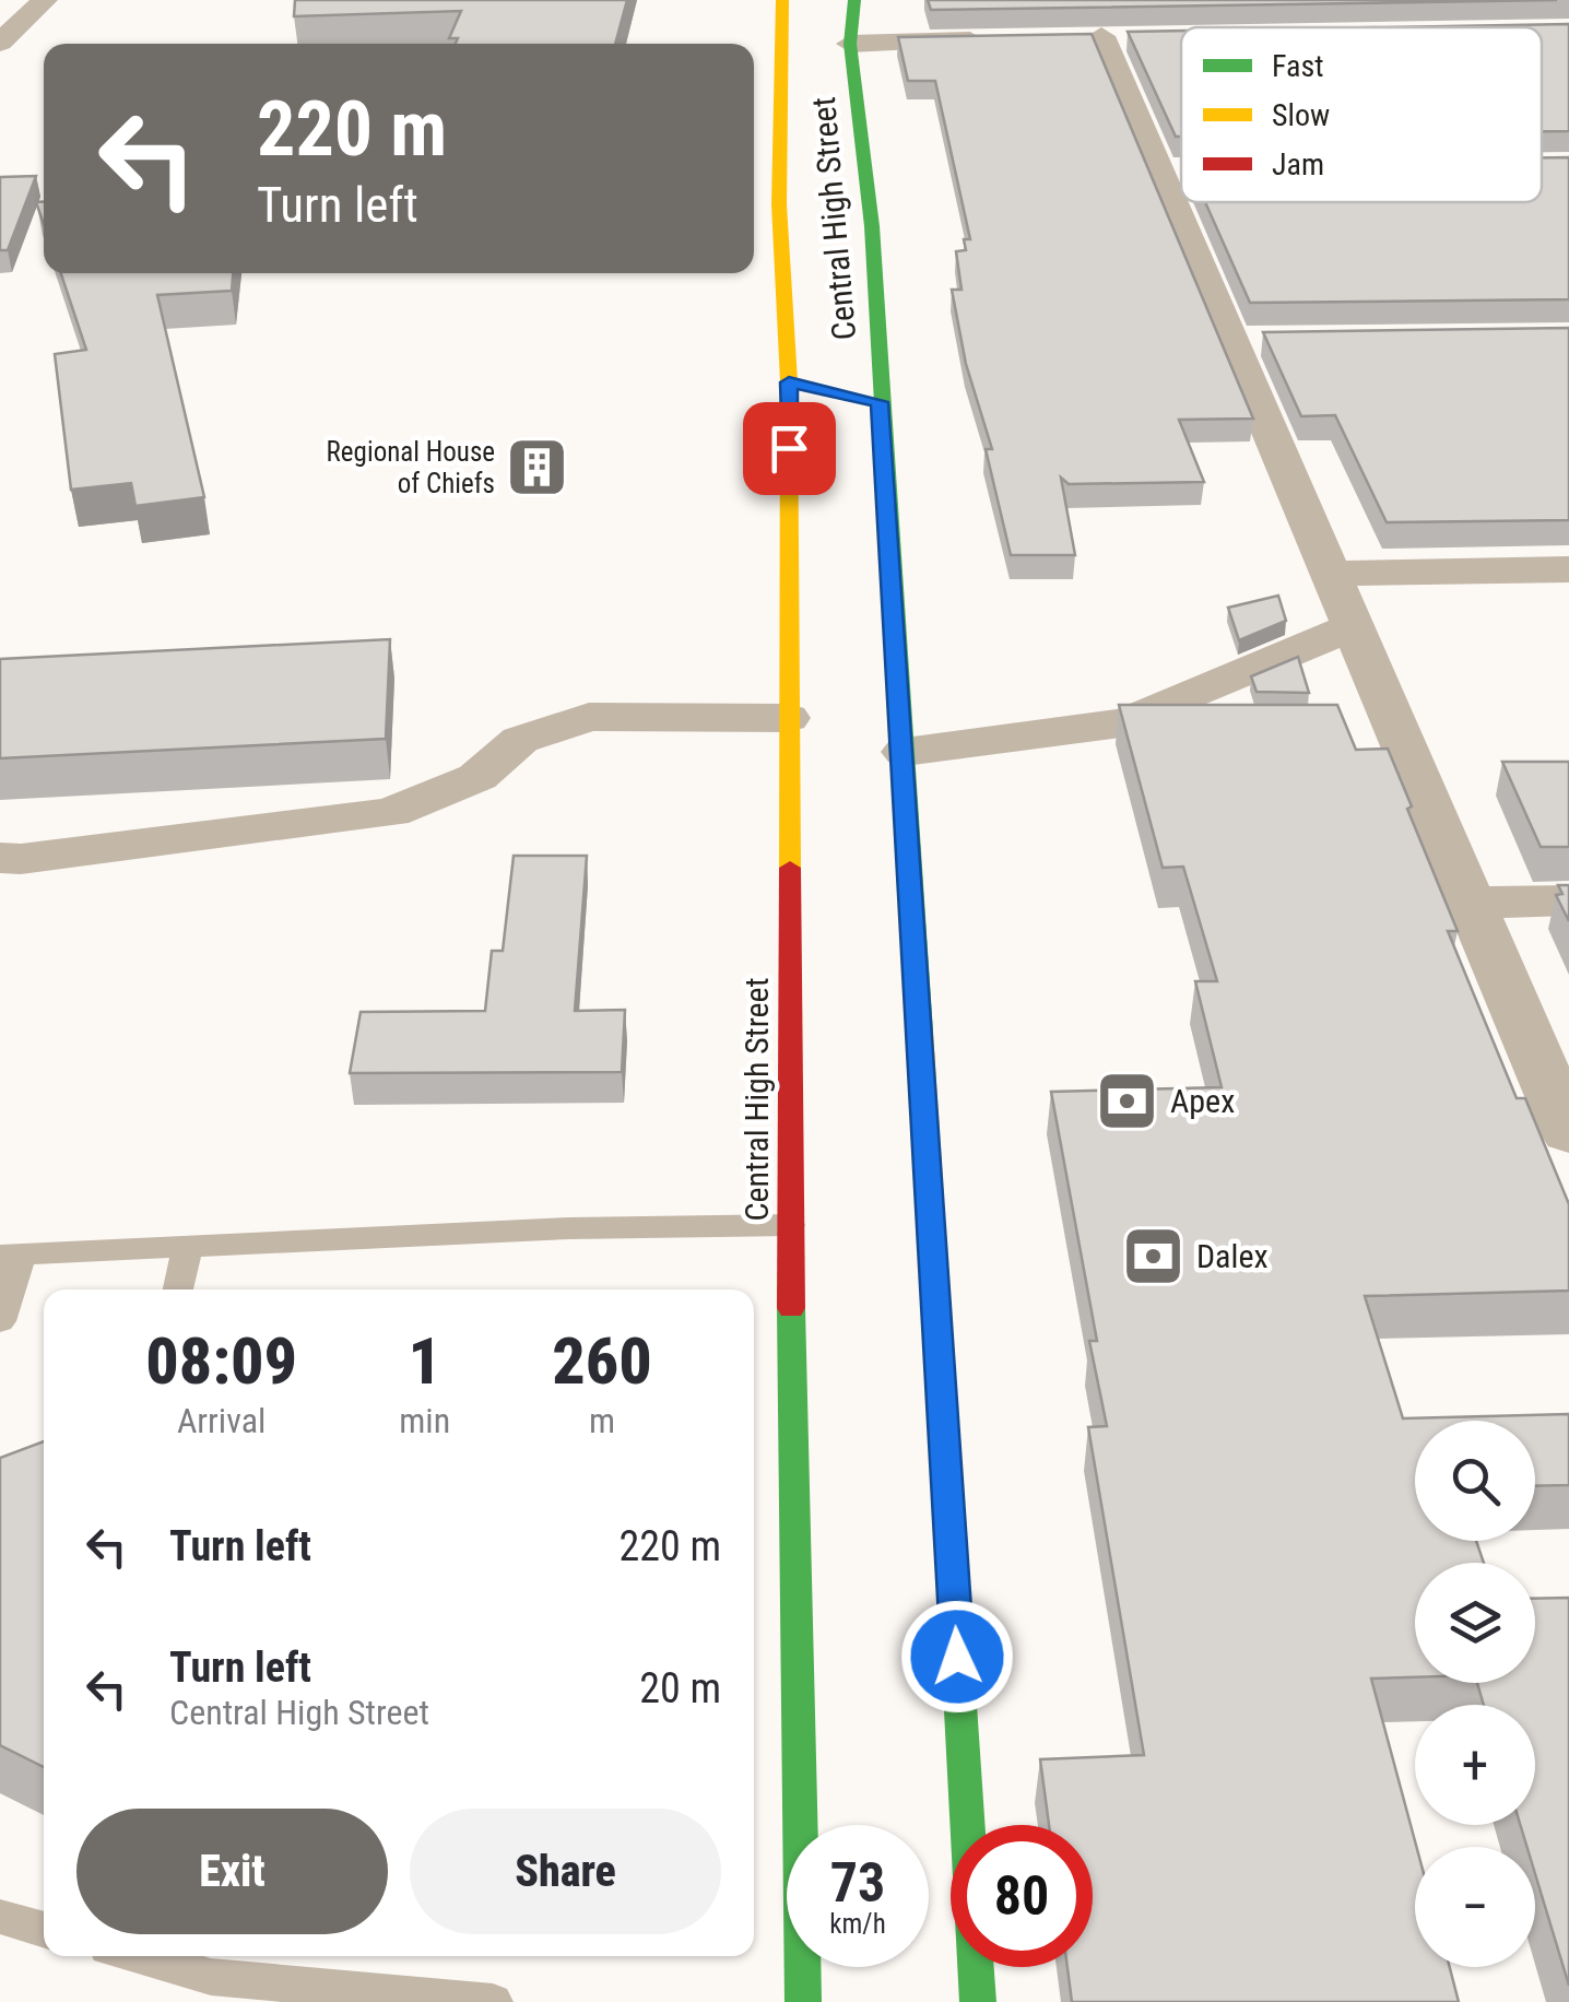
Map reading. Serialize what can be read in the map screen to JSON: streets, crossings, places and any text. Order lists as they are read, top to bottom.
{
  "streets": {
    "highway": ["Central High Street"]
  },
  "places": {
    "building": ["Regional House of Chiefs"],
    "bank": ["Apex", "Dalex"]
  },
  "legend": ["Fast", "Slow", "Jam"],
  "page": {
    "turn": ["220 m", "Turn left"],
    "eta": [
      "08:09",
      "Arrival",
      "1",
      "min",
      "260",
      "m"
    ],
    "map_buttons": ["+", "−"],
    "list": [
      {
        "name": "Turn left",
        "value": "220 m"
      },
      {
        "name": "Turn left",
        "note": "Central High Street",
        "value": "20 m"
      }
    ],
    "buttons": ["Exit", "Share"],
    "speed": "73 km/h",
    "limit": "80"
  }
}
